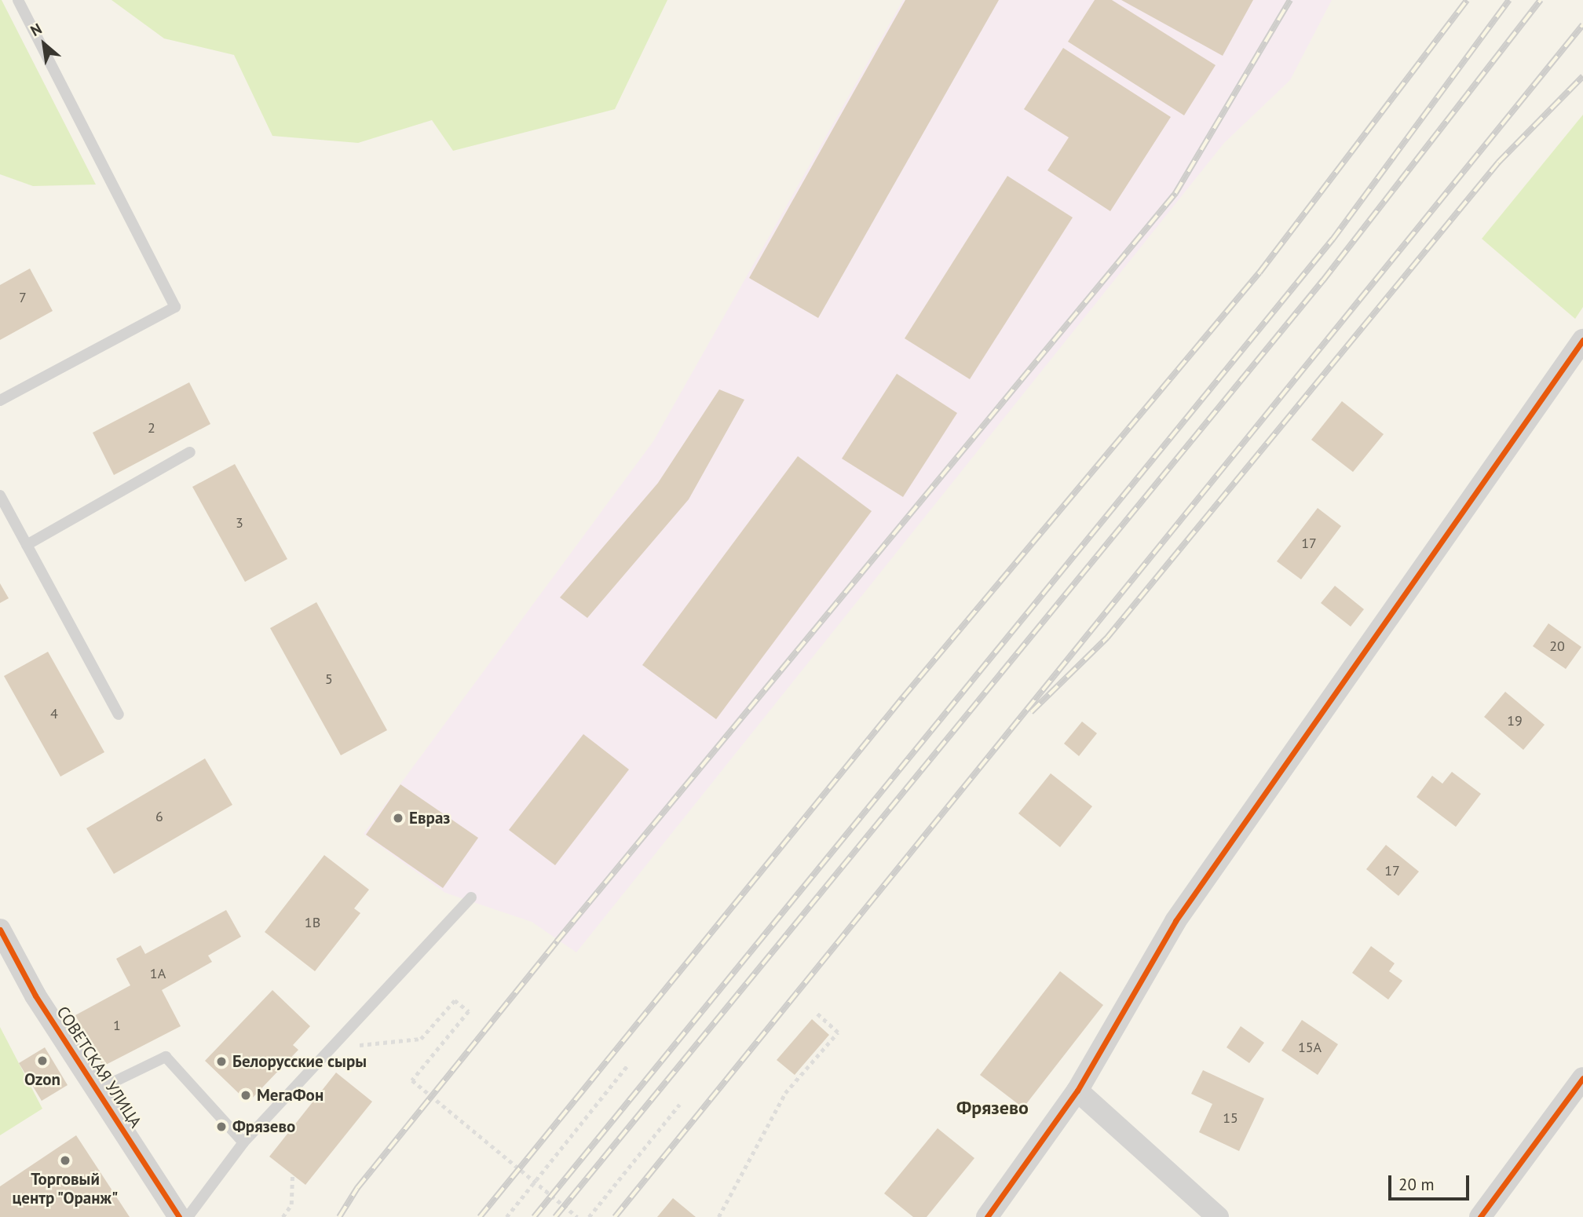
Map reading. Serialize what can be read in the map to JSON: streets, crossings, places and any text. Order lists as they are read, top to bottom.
{
  "streets": {
    "street": ["СОВЕТСКАЯ УЛИЦА"]
  },
  "districts": ["Фрязево"],
  "places": [
    "Евраз",
    "Ozon",
    "Белорусские сыры",
    "МегаФон",
    "Фрязево",
    "Торговый центр \"Оранж\""
  ],
  "house_numbers": [
    "7",
    "2",
    "3",
    "17",
    "20",
    "5",
    "4",
    "19",
    "6",
    "17",
    "1В",
    "1А",
    "1",
    "15А",
    "15"
  ],
  "scale_bar": "20 m",
  "north": "top left"
}
